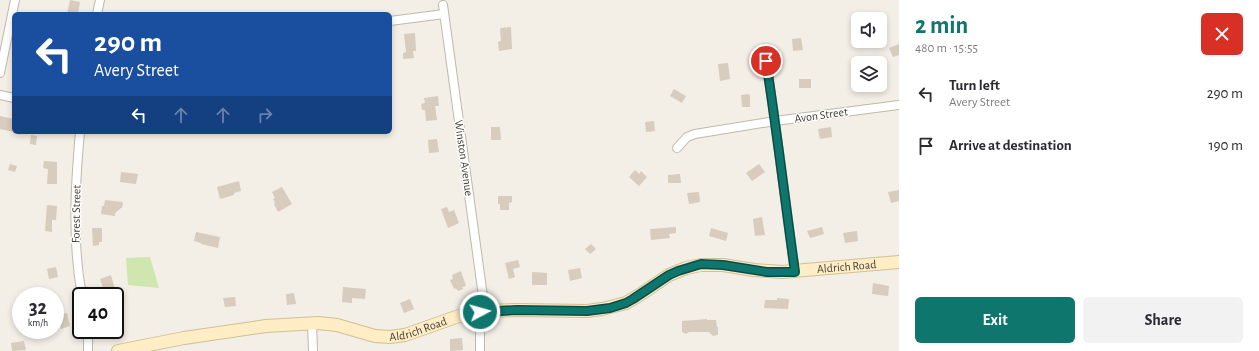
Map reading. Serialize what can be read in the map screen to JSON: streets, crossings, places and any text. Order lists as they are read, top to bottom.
{
  "streets": {
    "street": [
      "Avon Street",
      "Winston Avenue",
      "Forest Street",
      "Aldrich Road"
    ]
  },
  "crossings": [
    ["Winston Avenue", "Aldrich Road"]
  ],
  "page": {
    "heading": ["2 min", "480 m · 15:55"],
    "turn": ["290 m", "Avery Street"],
    "list": [
      {
        "name": "Turn left",
        "note": "Avery Street",
        "value": "290 m"
      },
      {
        "name": "Arrive at destination",
        "value": "190 m"
      }
    ],
    "speed": "32 km/h",
    "limit": "40",
    "buttons": ["Exit", "Share"]
  }
}
